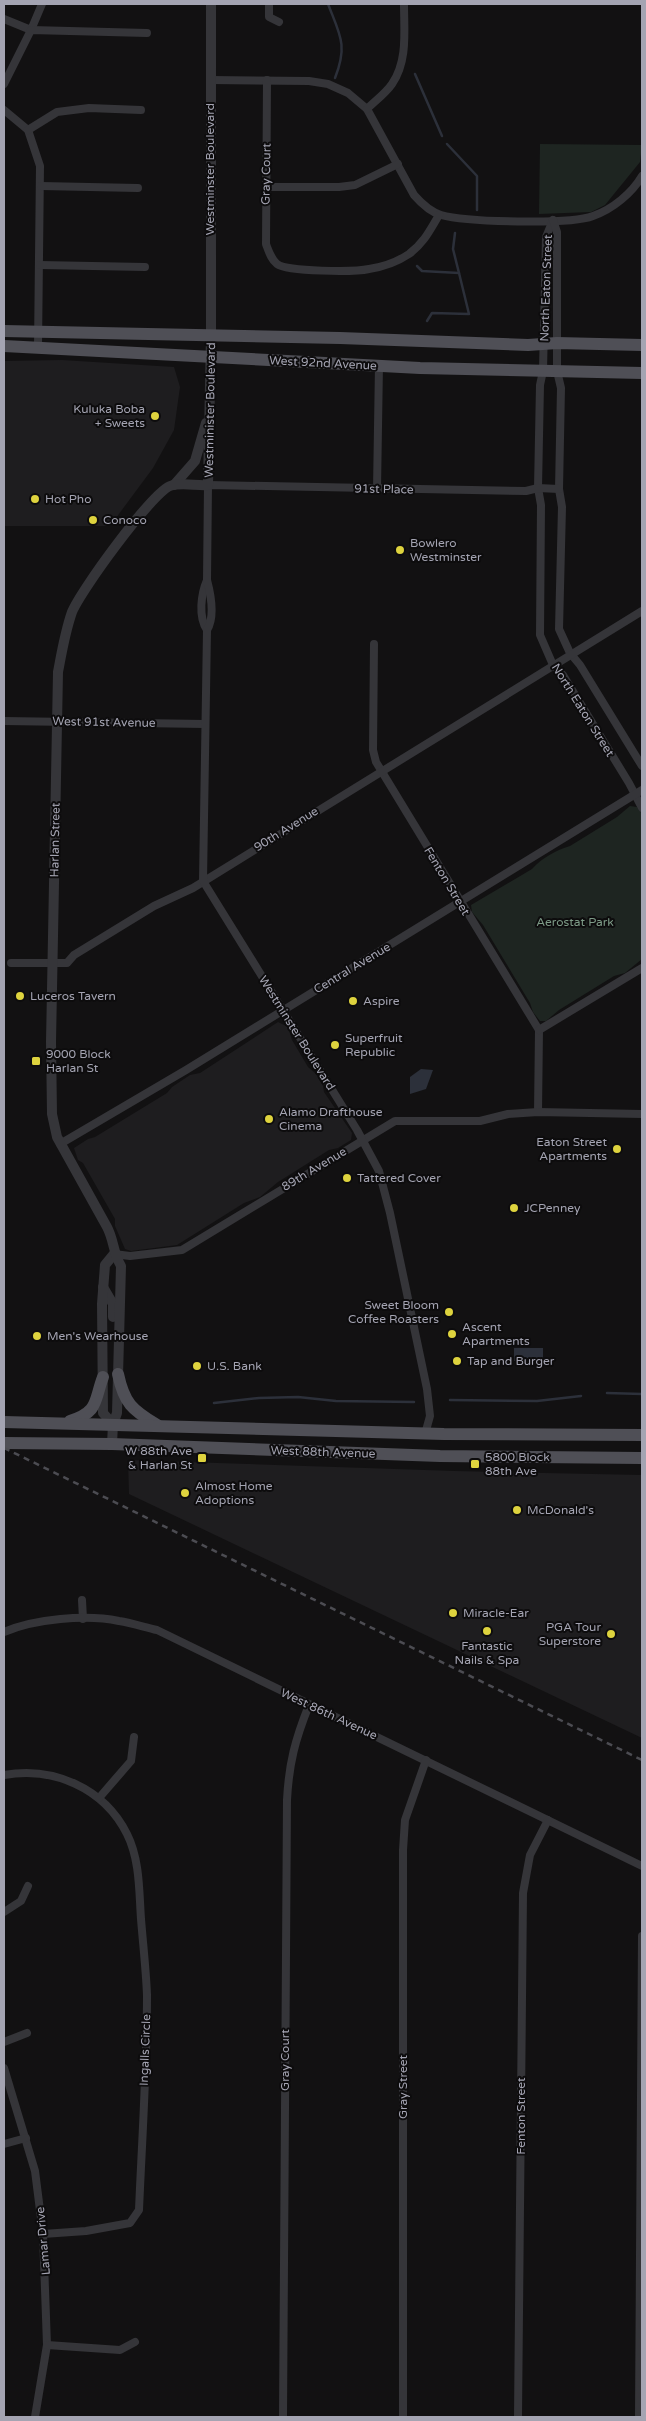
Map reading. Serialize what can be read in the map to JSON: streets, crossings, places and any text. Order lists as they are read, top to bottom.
{
  "streets": {
    "main road": ["West 92nd Avenue", "West 88th Avenue"],
    "street": [
      "Westminster Boulevard",
      "Gray Court",
      "North Eaton Street",
      "Westminister Boulevard",
      "91st Place",
      "West 91st Avenue",
      "90th Avenue",
      "Harlan Street",
      "Fenton Street",
      "Central Avenue",
      "89th Avenue",
      "West 86th Avenue",
      "Ingalls Circle",
      "Gray Street",
      "Lamar Drive"
    ]
  },
  "crossings": [
    ["Westminster Boulevard", "West 92nd Avenue"],
    ["Westminster Boulevard", "Westminister Boulevard"],
    ["Westminster Boulevard", "90th Avenue"],
    ["Westminster Boulevard", "Central Avenue"],
    ["Westminster Boulevard", "89th Avenue"],
    ["Westminster Boulevard", "West 88th Avenue"],
    ["Gray Court", "West 86th Avenue"],
    ["North Eaton Street", "West 92nd Avenue"],
    ["North Eaton Street", "91st Place"],
    ["North Eaton Street", "90th Avenue"],
    ["North Eaton Street", "Central Avenue"],
    ["West 92nd Avenue", "Westminister Boulevard"],
    ["Westminister Boulevard", "91st Place"],
    ["Westminister Boulevard", "Harlan Street"],
    ["West 91st Avenue", "Harlan Street"],
    ["90th Avenue", "Harlan Street"],
    ["90th Avenue", "Fenton Street"],
    ["Harlan Street", "Central Avenue"],
    ["Harlan Street", "89th Avenue"],
    ["Harlan Street", "West 88th Avenue"],
    ["Fenton Street", "Central Avenue"],
    ["Fenton Street", "West 86th Avenue"],
    ["West 86th Avenue", "Gray Street"],
    ["Ingalls Circle", "Lamar Drive"]
  ],
  "parks": ["Aerostat Park"],
  "places": {
    "other": [
      "Kuluka Boba + Sweets",
      "Hot Pho",
      "Conoco",
      "Bowlero Westminster",
      "Luceros Tavern",
      "Aspire",
      "Superfruit Republic",
      "Alamo Drafthouse Cinema",
      "Eaton Street Apartments",
      "Tattered Cover",
      "JCPenney",
      "Sweet Bloom Coffee Roasters",
      "Ascent Apartments",
      "Men's Wearhouse",
      "Tap and Burger",
      "U.S. Bank",
      "Almost Home Adoptions",
      "McDonald's",
      "Miracle-Ear",
      "Fantastic Nails & Spa",
      "PGA Tour Superstore"
    ],
    "transit": ["9000 Block Harlan St", "W 88th Ave & Harlan St", "5800 Block 88th Ave"]
  }
}
